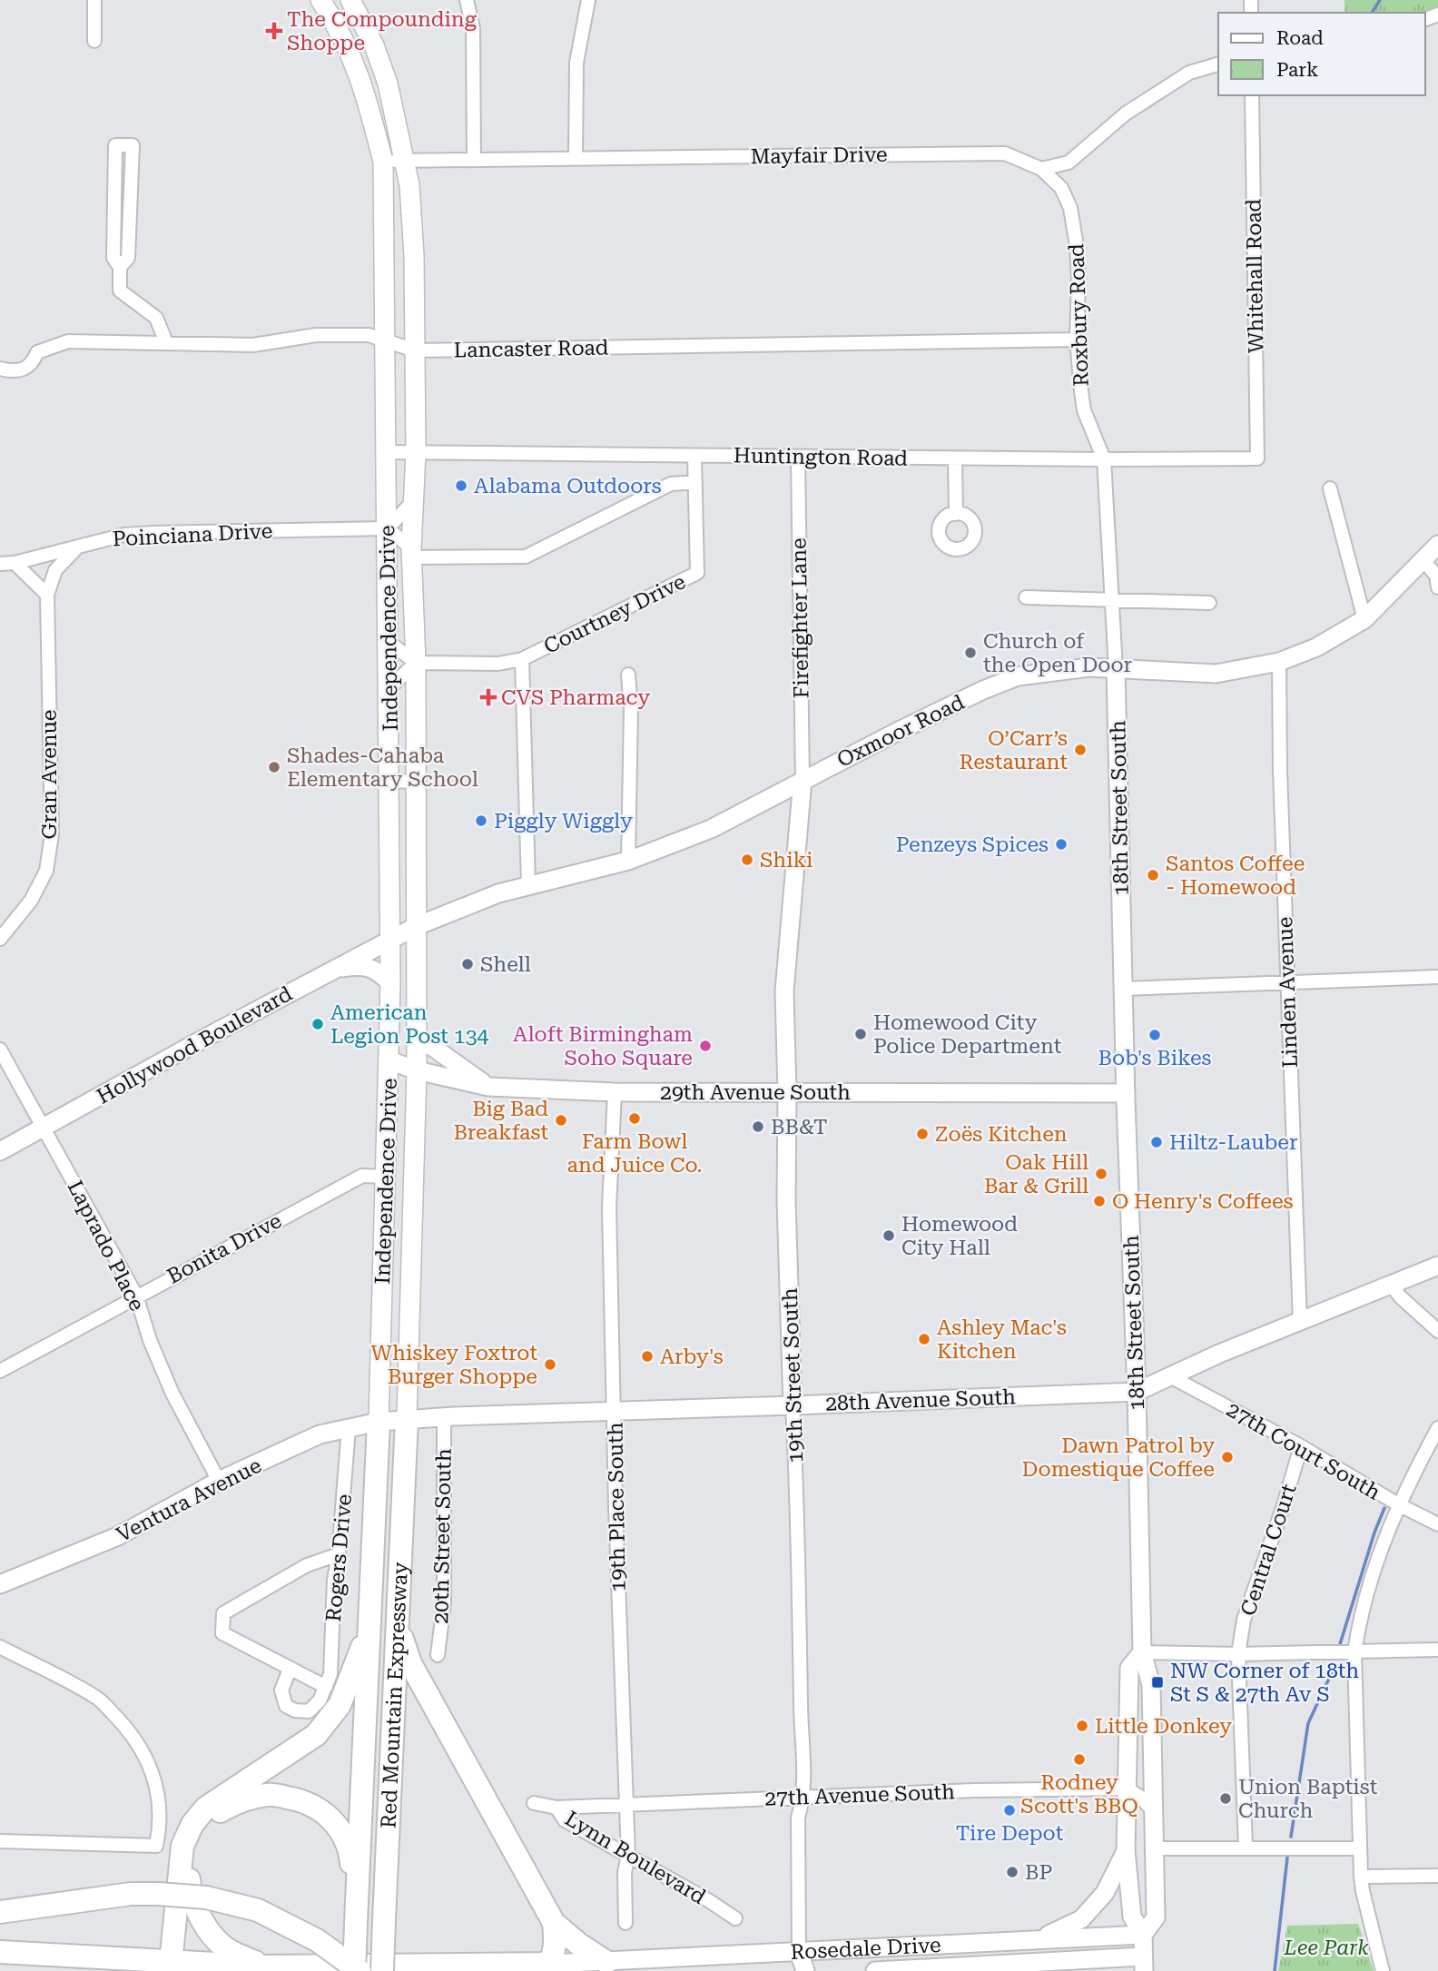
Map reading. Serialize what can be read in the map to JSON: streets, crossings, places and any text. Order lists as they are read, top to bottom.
{
  "streets": {
    "highway": ["Red Mountain Expressway", "Rosedale Drive"],
    "main road": [
      "Independence Drive",
      "Oxmoor Road",
      "18th Street South",
      "Hollywood Boulevard",
      "29th Avenue South",
      "19th Street South",
      "28th Avenue South",
      "Ventura Avenue"
    ],
    "street": [
      "Mayfair Drive",
      "Whitehall Road",
      "Roxbury Road",
      "Lancaster Road",
      "Huntington Road",
      "Poinciana Drive",
      "Courtney Drive",
      "Firefighter Lane",
      "Gran Avenue",
      "Linden Avenue",
      "Laprado Place",
      "Bonita Drive",
      "27th Court South",
      "19th Place South",
      "20th Street South",
      "Central Court",
      "Rogers Drive",
      "27th Avenue South",
      "Lynn Boulevard"
    ]
  },
  "crossings": [
    ["Mayfair Drive", "Roxbury Road"],
    ["Mayfair Drive", "Independence Drive"],
    ["Whitehall Road", "Huntington Road"],
    ["Roxbury Road", "Lancaster Road"],
    ["Roxbury Road", "Huntington Road"],
    ["Roxbury Road", "Oxmoor Road"],
    ["Roxbury Road", "18th Street South"],
    ["Lancaster Road", "Independence Drive"],
    ["Huntington Road", "Courtney Drive"],
    ["Huntington Road", "Firefighter Lane"],
    ["Huntington Road", "Independence Drive"],
    ["Poinciana Drive", "Independence Drive"],
    ["Poinciana Drive", "Gran Avenue"],
    ["Courtney Drive", "Independence Drive"],
    ["Firefighter Lane", "Oxmoor Road"],
    ["Firefighter Lane", "19th Street South"],
    ["Independence Drive", "Oxmoor Road"],
    ["Independence Drive", "Hollywood Boulevard"],
    ["Independence Drive", "29th Avenue South"],
    ["Independence Drive", "Bonita Drive"],
    ["Independence Drive", "28th Avenue South"],
    ["Independence Drive", "Ventura Avenue"],
    ["Independence Drive", "Red Mountain Expressway"],
    ["Oxmoor Road", "18th Street South"],
    ["Oxmoor Road", "Linden Avenue"],
    ["Oxmoor Road", "Hollywood Boulevard"],
    ["Oxmoor Road", "19th Street South"],
    ["18th Street South", "29th Avenue South"],
    ["18th Street South", "28th Avenue South"],
    ["18th Street South", "Rosedale Drive"],
    ["Linden Avenue", "28th Avenue South"],
    ["Hollywood Boulevard", "Laprado Place"],
    ["29th Avenue South", "19th Street South"],
    ["29th Avenue South", "19th Place South"],
    ["Laprado Place", "Bonita Drive"],
    ["Laprado Place", "Ventura Avenue"],
    ["19th Street South", "28th Avenue South"],
    ["19th Street South", "27th Avenue South"],
    ["19th Street South", "Rosedale Drive"],
    ["28th Avenue South", "27th Court South"],
    ["28th Avenue South", "Ventura Avenue"],
    ["28th Avenue South", "19th Place South"],
    ["28th Avenue South", "20th Street South"],
    ["28th Avenue South", "Red Mountain Expressway"],
    ["27th Court South", "Central Court"],
    ["Ventura Avenue", "Rogers Drive"],
    ["Ventura Avenue", "Red Mountain Expressway"],
    ["19th Place South", "27th Avenue South"],
    ["19th Place South", "Lynn Boulevard"],
    ["27th Avenue South", "Lynn Boulevard"]
  ],
  "parks": ["Lee Park"],
  "places": {
    "health": ["The Compounding Shoppe", "CVS Pharmacy"],
    "other": [
      "Alabama Outdoors",
      "Church of the Open Door",
      "O’Carr’s Restaurant",
      "Shades-Cahaba Elementary School",
      "Piggly Wiggly",
      "Penzeys Spices",
      "Shiki",
      "Santos Coffee - Homewood",
      "Shell",
      "American Legion Post 134",
      "Homewood City Police Department",
      "Bob's Bikes",
      "Aloft Birmingham Soho Square",
      "Farm Bowl and Juice Co.",
      "Big Bad Breakfast",
      "BB&T",
      "Zoës Kitchen",
      "Hiltz-Lauber",
      "Oak Hill Bar & Grill",
      "O Henry's Coffees",
      "Homewood City Hall",
      "Ashley Mac's Kitchen",
      "Arby's",
      "Whiskey Foxtrot Burger Shoppe",
      "Dawn Patrol by Domestique Coffee",
      "Little Donkey",
      "Rodney Scott's BBQ",
      "Union Baptist Church",
      "Tire Depot",
      "BP"
    ],
    "transit": ["NW Corner of 18th St S & 27th Av S"]
  },
  "legend": ["Road", "Park"]
}
